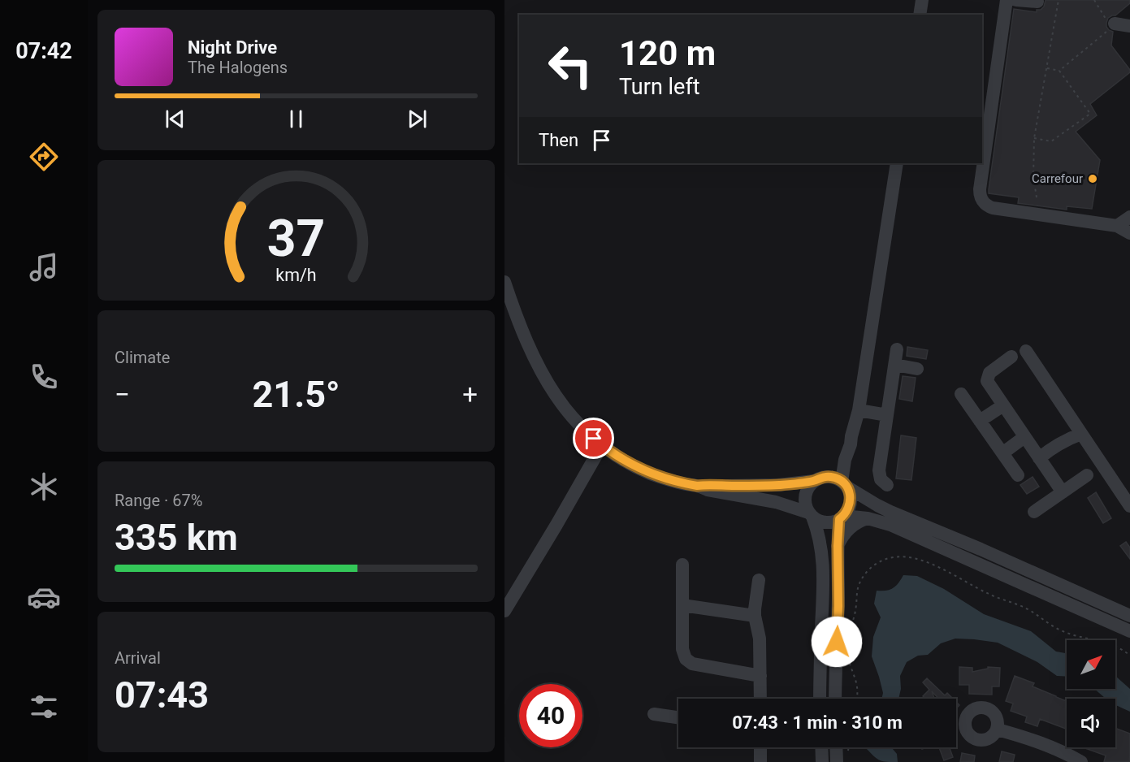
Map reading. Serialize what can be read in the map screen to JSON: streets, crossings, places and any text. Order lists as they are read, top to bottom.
{
  "places": ["Carrefour"],
  "north": "top right",
  "page": {
    "tabs": "07:42",
    "turn": ["120 m", "Turn left"],
    "song": ["Night Drive", "The Halogens"],
    "then": "Then",
    "tile": [
      "Climate",
      ["Range · 67%", "335 km"],
      ["Arrival", "07:43"]
    ],
    "heat": ["−", "21.5°", "+"],
    "limit": "40",
    "trip": "07:43 · 1 min · 310 m",
    "gauge": ["37", "km/h"]
  }
}
